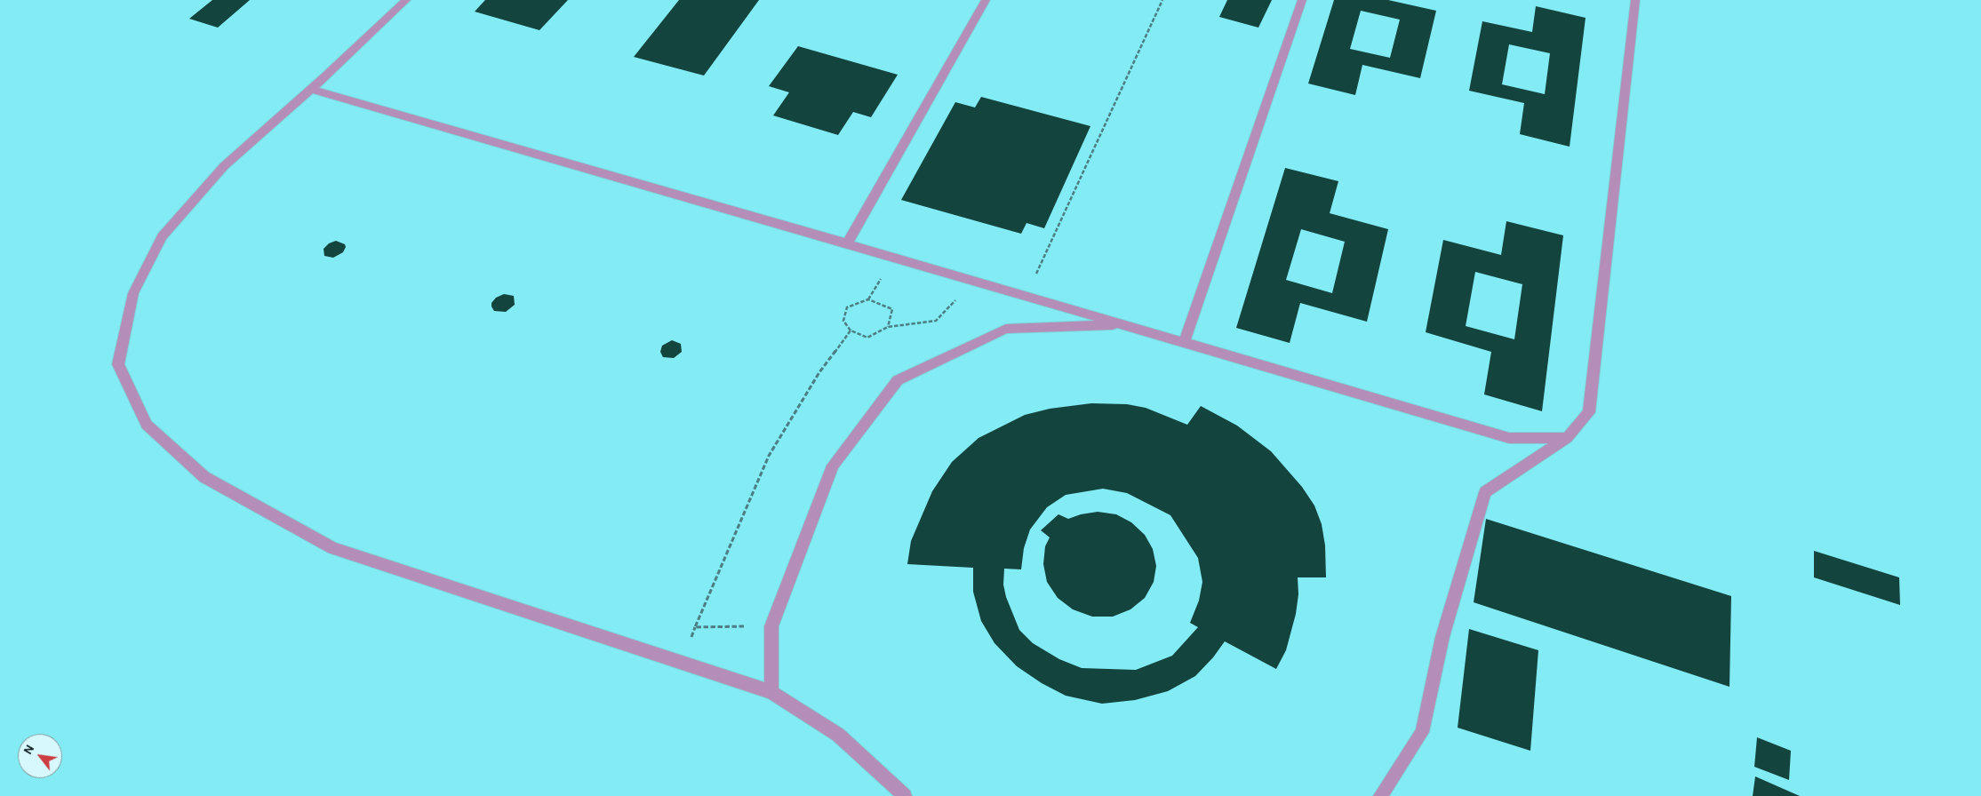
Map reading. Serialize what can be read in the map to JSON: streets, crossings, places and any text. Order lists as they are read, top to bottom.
{
  "north": "top left"
}
